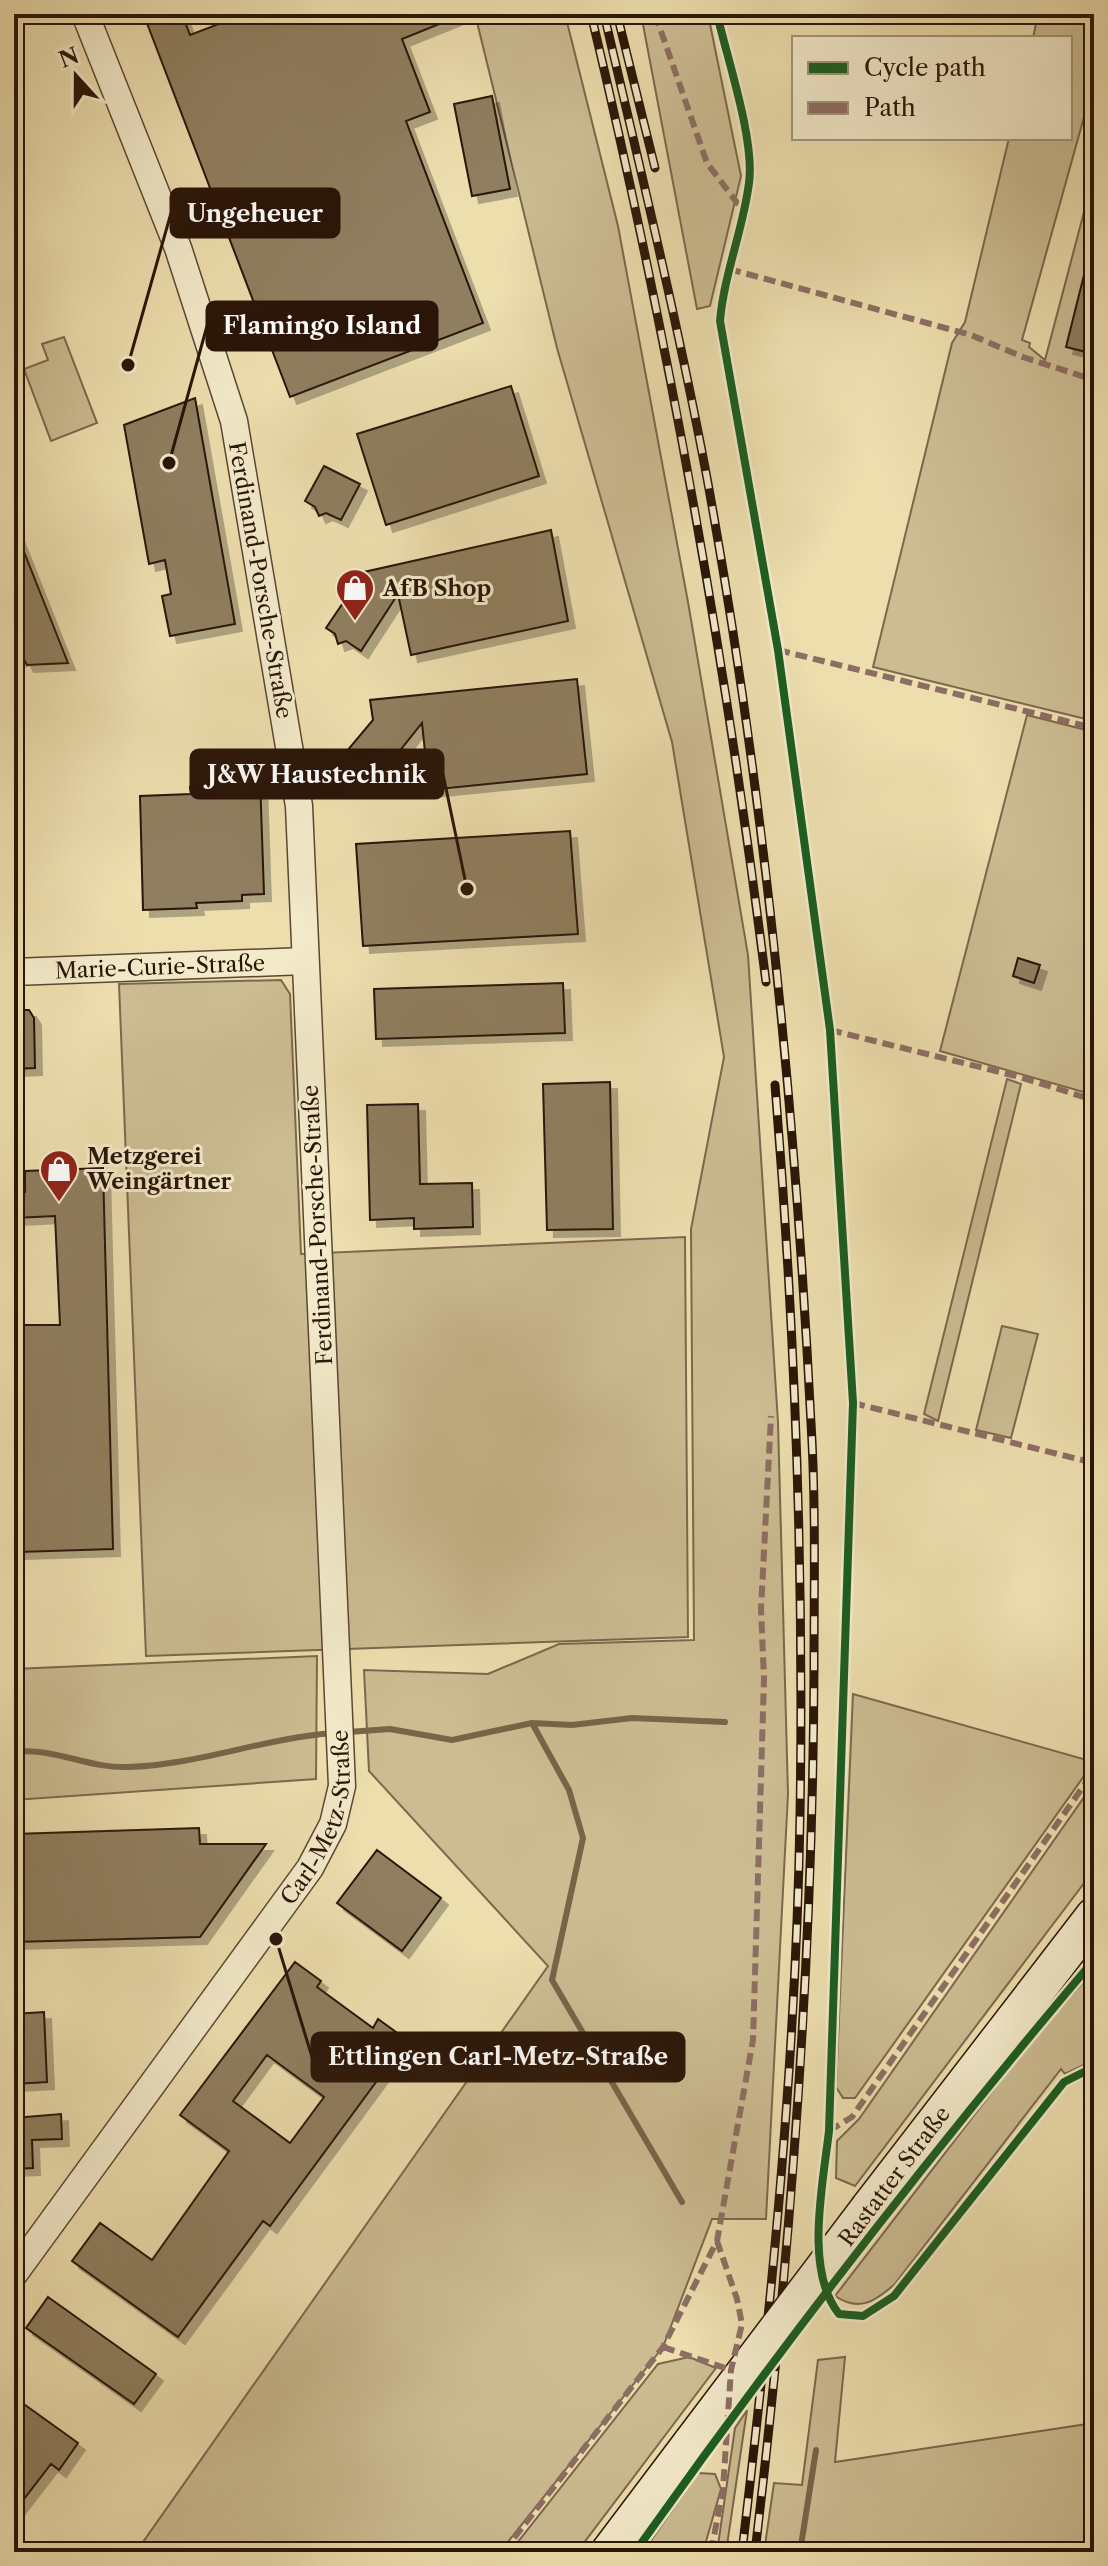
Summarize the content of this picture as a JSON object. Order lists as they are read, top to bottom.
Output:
{
  "streets": {
    "main road": ["Rastatter Straße"],
    "street": ["Ferdinand-Porsche-Straße", "Marie-Curie-Straße", "Carl-Metz-Straße"]
  },
  "crossings": [
    ["Ferdinand-Porsche-Straße", "Marie-Curie-Straße"],
    ["Ferdinand-Porsche-Straße", "Carl-Metz-Straße"]
  ],
  "places": {
    "other": [
      "Ungeheuer",
      "Flamingo Island",
      "J&W Haustechnik",
      "Ettlingen Carl-Metz-Straße"
    ],
    "shop": ["AfB Shop", "Metzgerei Weingärtner"]
  },
  "legend": ["Cycle path", "Path"],
  "north": "top"
}
